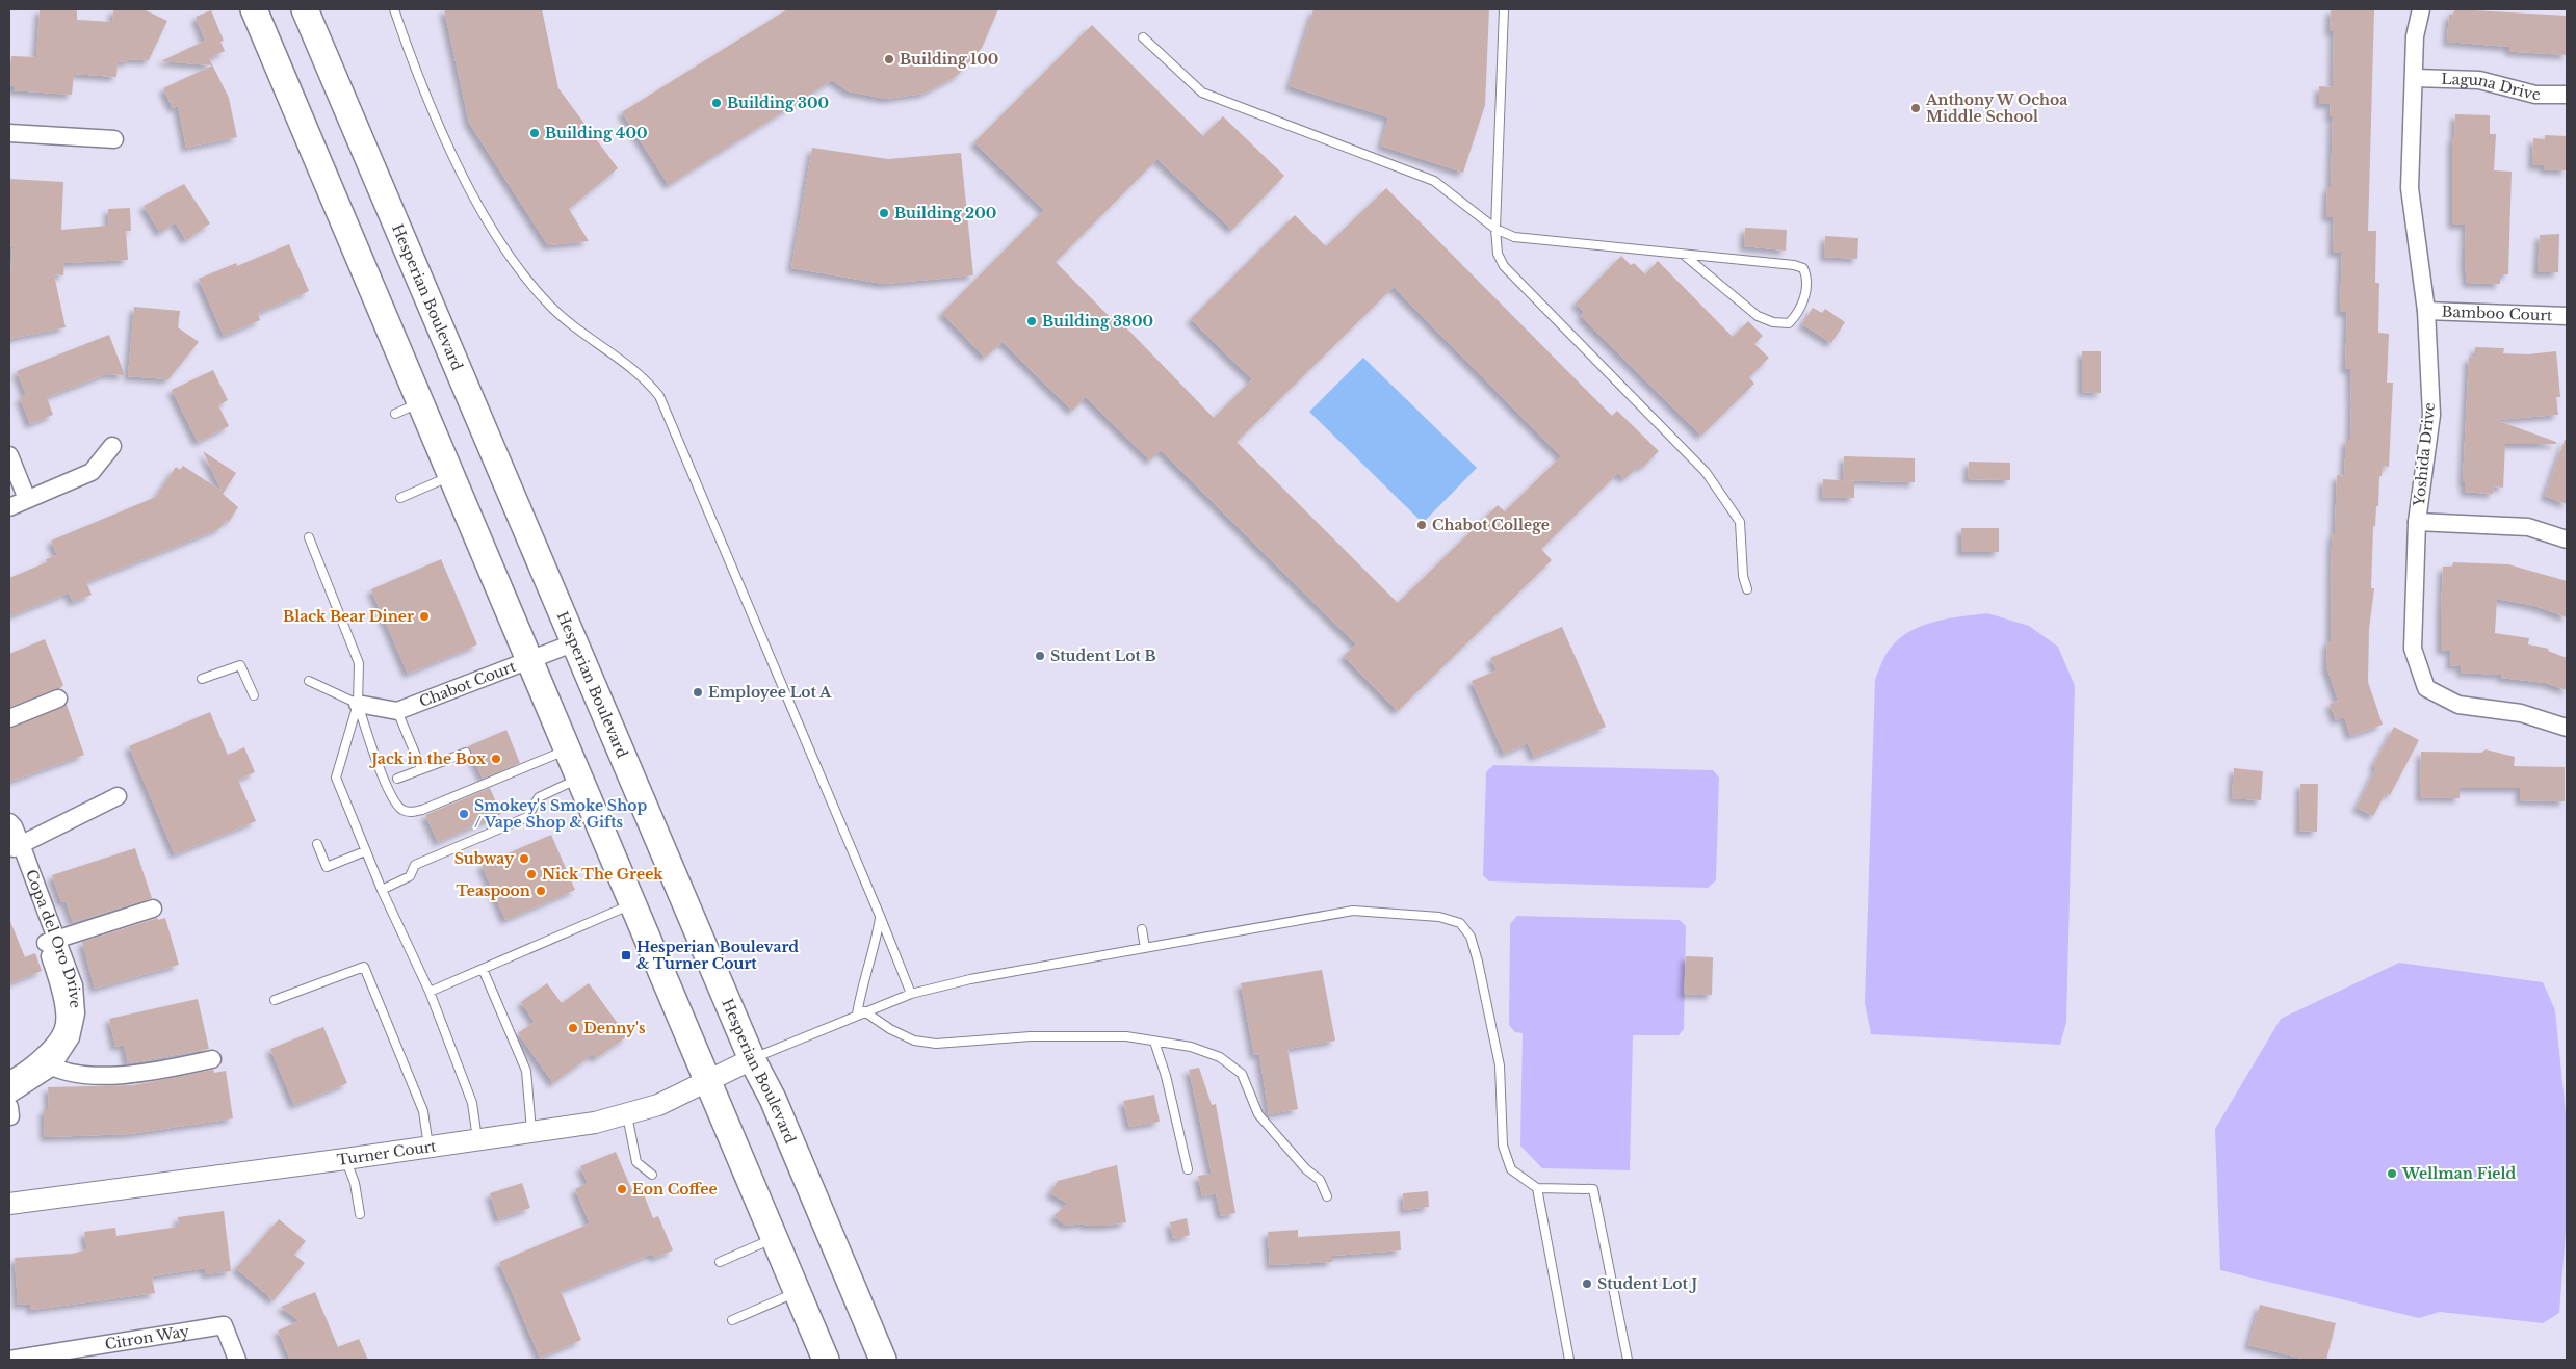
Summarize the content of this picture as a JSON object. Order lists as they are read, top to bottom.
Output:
{
  "streets": {
    "main road": ["Hesperian Boulevard"],
    "street": [
      "Laguna Drive",
      "Bamboo Court",
      "Yoshida Drive",
      "Chabot Court",
      "Copa del Oro Drive",
      "Turner Court",
      "Citron Way"
    ]
  },
  "crossings": [
    ["Laguna Drive", "Yoshida Drive"],
    ["Hesperian Boulevard", "Chabot Court"],
    ["Hesperian Boulevard", "Turner Court"],
    ["Bamboo Court", "Yoshida Drive"]
  ],
  "places": {
    "other": [
      "Building 100",
      "Building 300",
      "Anthony W Ochoa Middle School",
      "Building 400",
      "Building 200",
      "Building 3800",
      "Chabot College",
      "Black Bear Diner",
      "Student Lot B",
      "Employee Lot A",
      "Jack in the Box",
      "Smokey's Smoke Shop / Vape Shop & Gifts",
      "Subway",
      "Nick The Greek",
      "Teaspoon",
      "Denny's",
      "Wellman Field",
      "Eon Coffee",
      "Student Lot J"
    ],
    "transit": ["Hesperian Boulevard & Turner Court"]
  }
}
